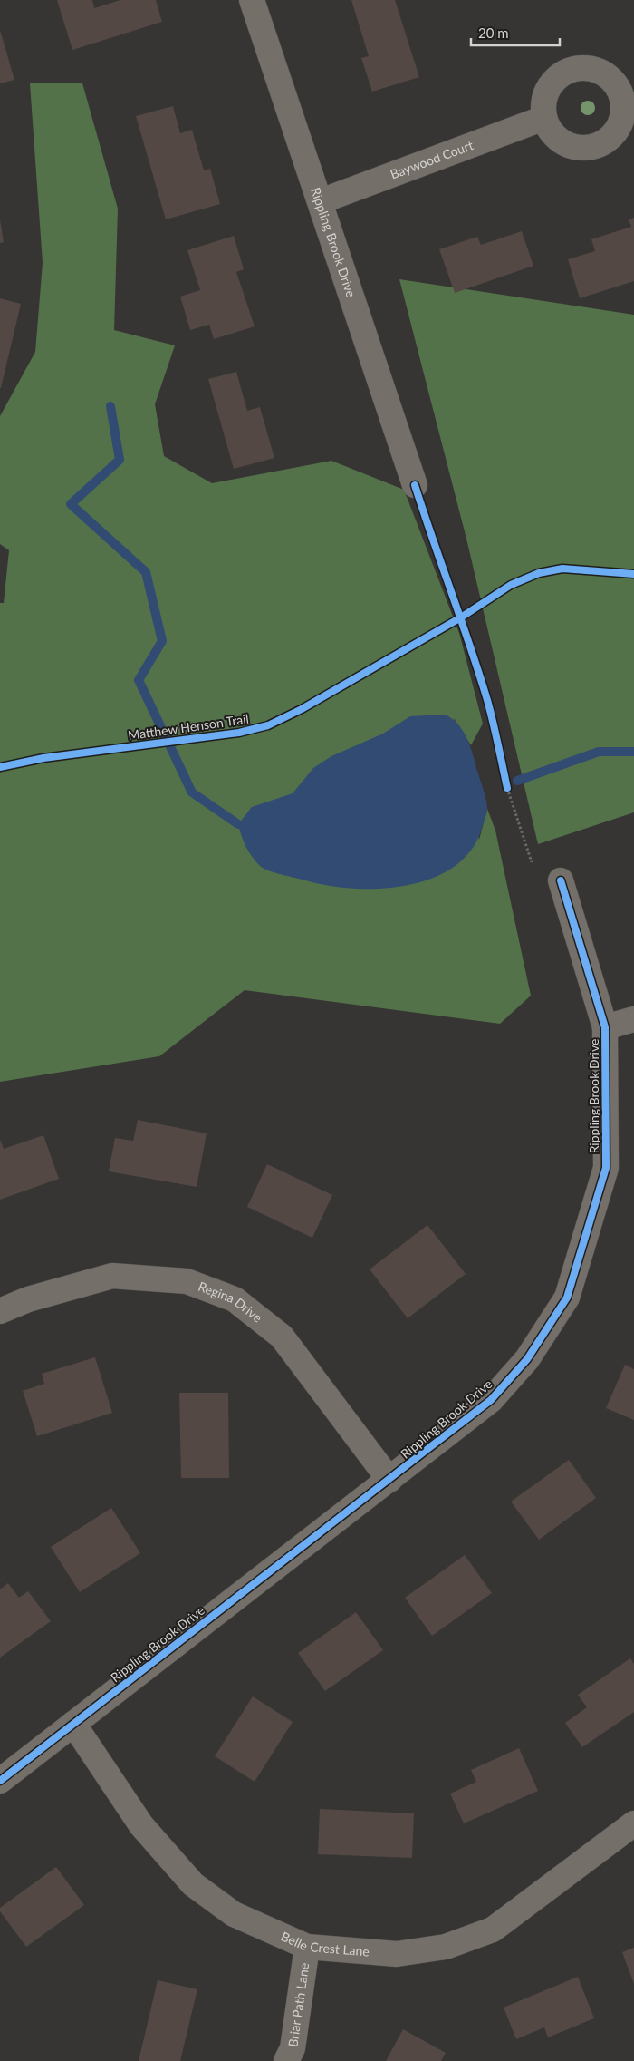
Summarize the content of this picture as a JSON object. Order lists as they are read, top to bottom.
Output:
{
  "streets": {
    "street": [
      "Baywood Court",
      "Rippling Brook Drive",
      "Regina Drive",
      "Belle Crest Lane",
      "Briar Path Lane"
    ],
    "cycle path": ["Matthew Henson Trail"]
  },
  "crossings": [
    ["Baywood Court", "Rippling Brook Drive"],
    ["Rippling Brook Drive", "Regina Drive"],
    ["Rippling Brook Drive", "Belle Crest Lane"],
    ["Belle Crest Lane", "Briar Path Lane"]
  ],
  "scale_bar": "20 m"
}
